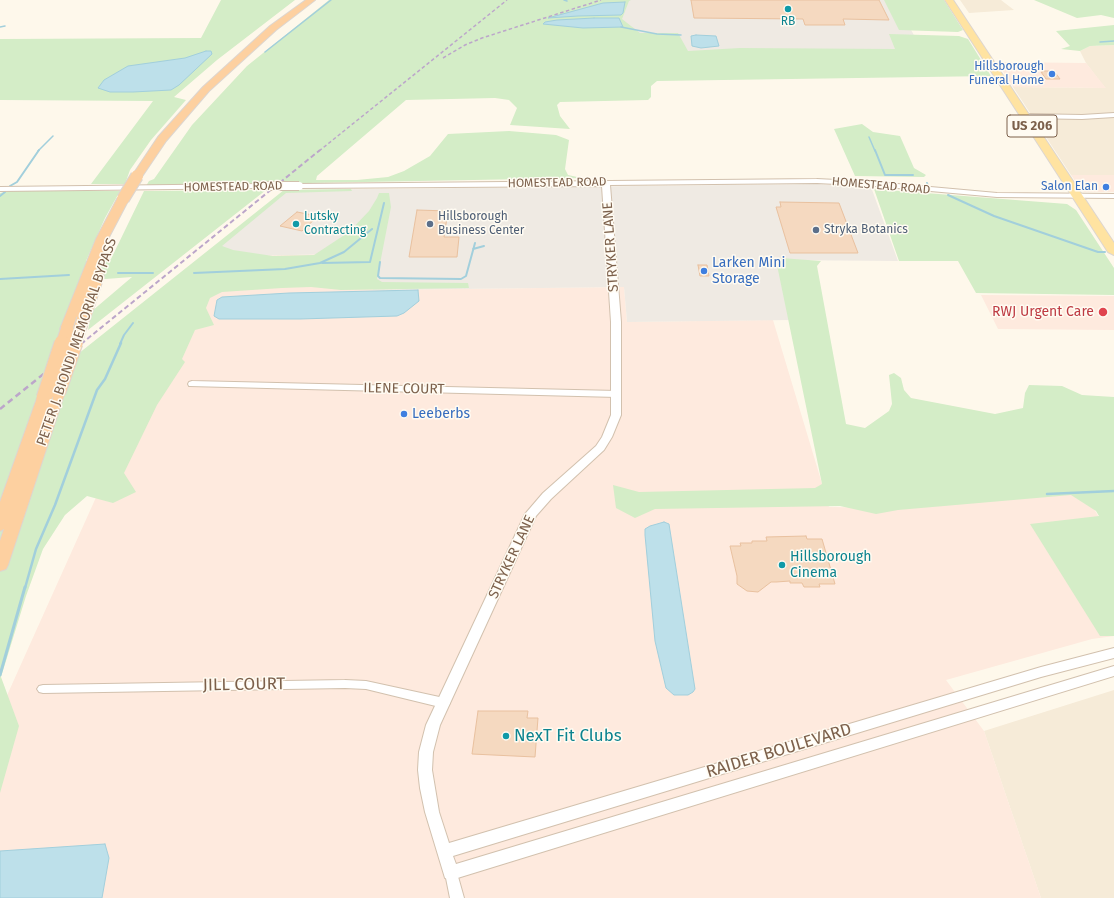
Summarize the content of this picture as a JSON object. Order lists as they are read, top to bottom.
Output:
{
  "streets": {
    "highway": ["PETER J. BIONDI MEMORIAL BYPASS"],
    "main road": ["US 206"],
    "street": [
      "HOMESTEAD ROAD",
      "STRYKER LANE",
      "ILENE COURT",
      "JILL COURT",
      "RAIDER BOULEVARD"
    ]
  },
  "crossings": [
    ["US 206", "HOMESTEAD ROAD"],
    ["HOMESTEAD ROAD", "STRYKER LANE"],
    ["STRYKER LANE", "ILENE COURT"],
    ["STRYKER LANE", "JILL COURT"],
    ["STRYKER LANE", "RAIDER BOULEVARD"]
  ],
  "places": [
    "RB",
    "Hillsborough Funeral Home",
    "Salon Elan",
    "Lutsky Contracting",
    "Hillsborough Business Center",
    "Stryka Botanics",
    "Larken Mini Storage",
    "RWJ Urgent Care",
    "Leeberbs",
    "Hillsborough Cinema",
    "NexT Fit Clubs"
  ]
}
